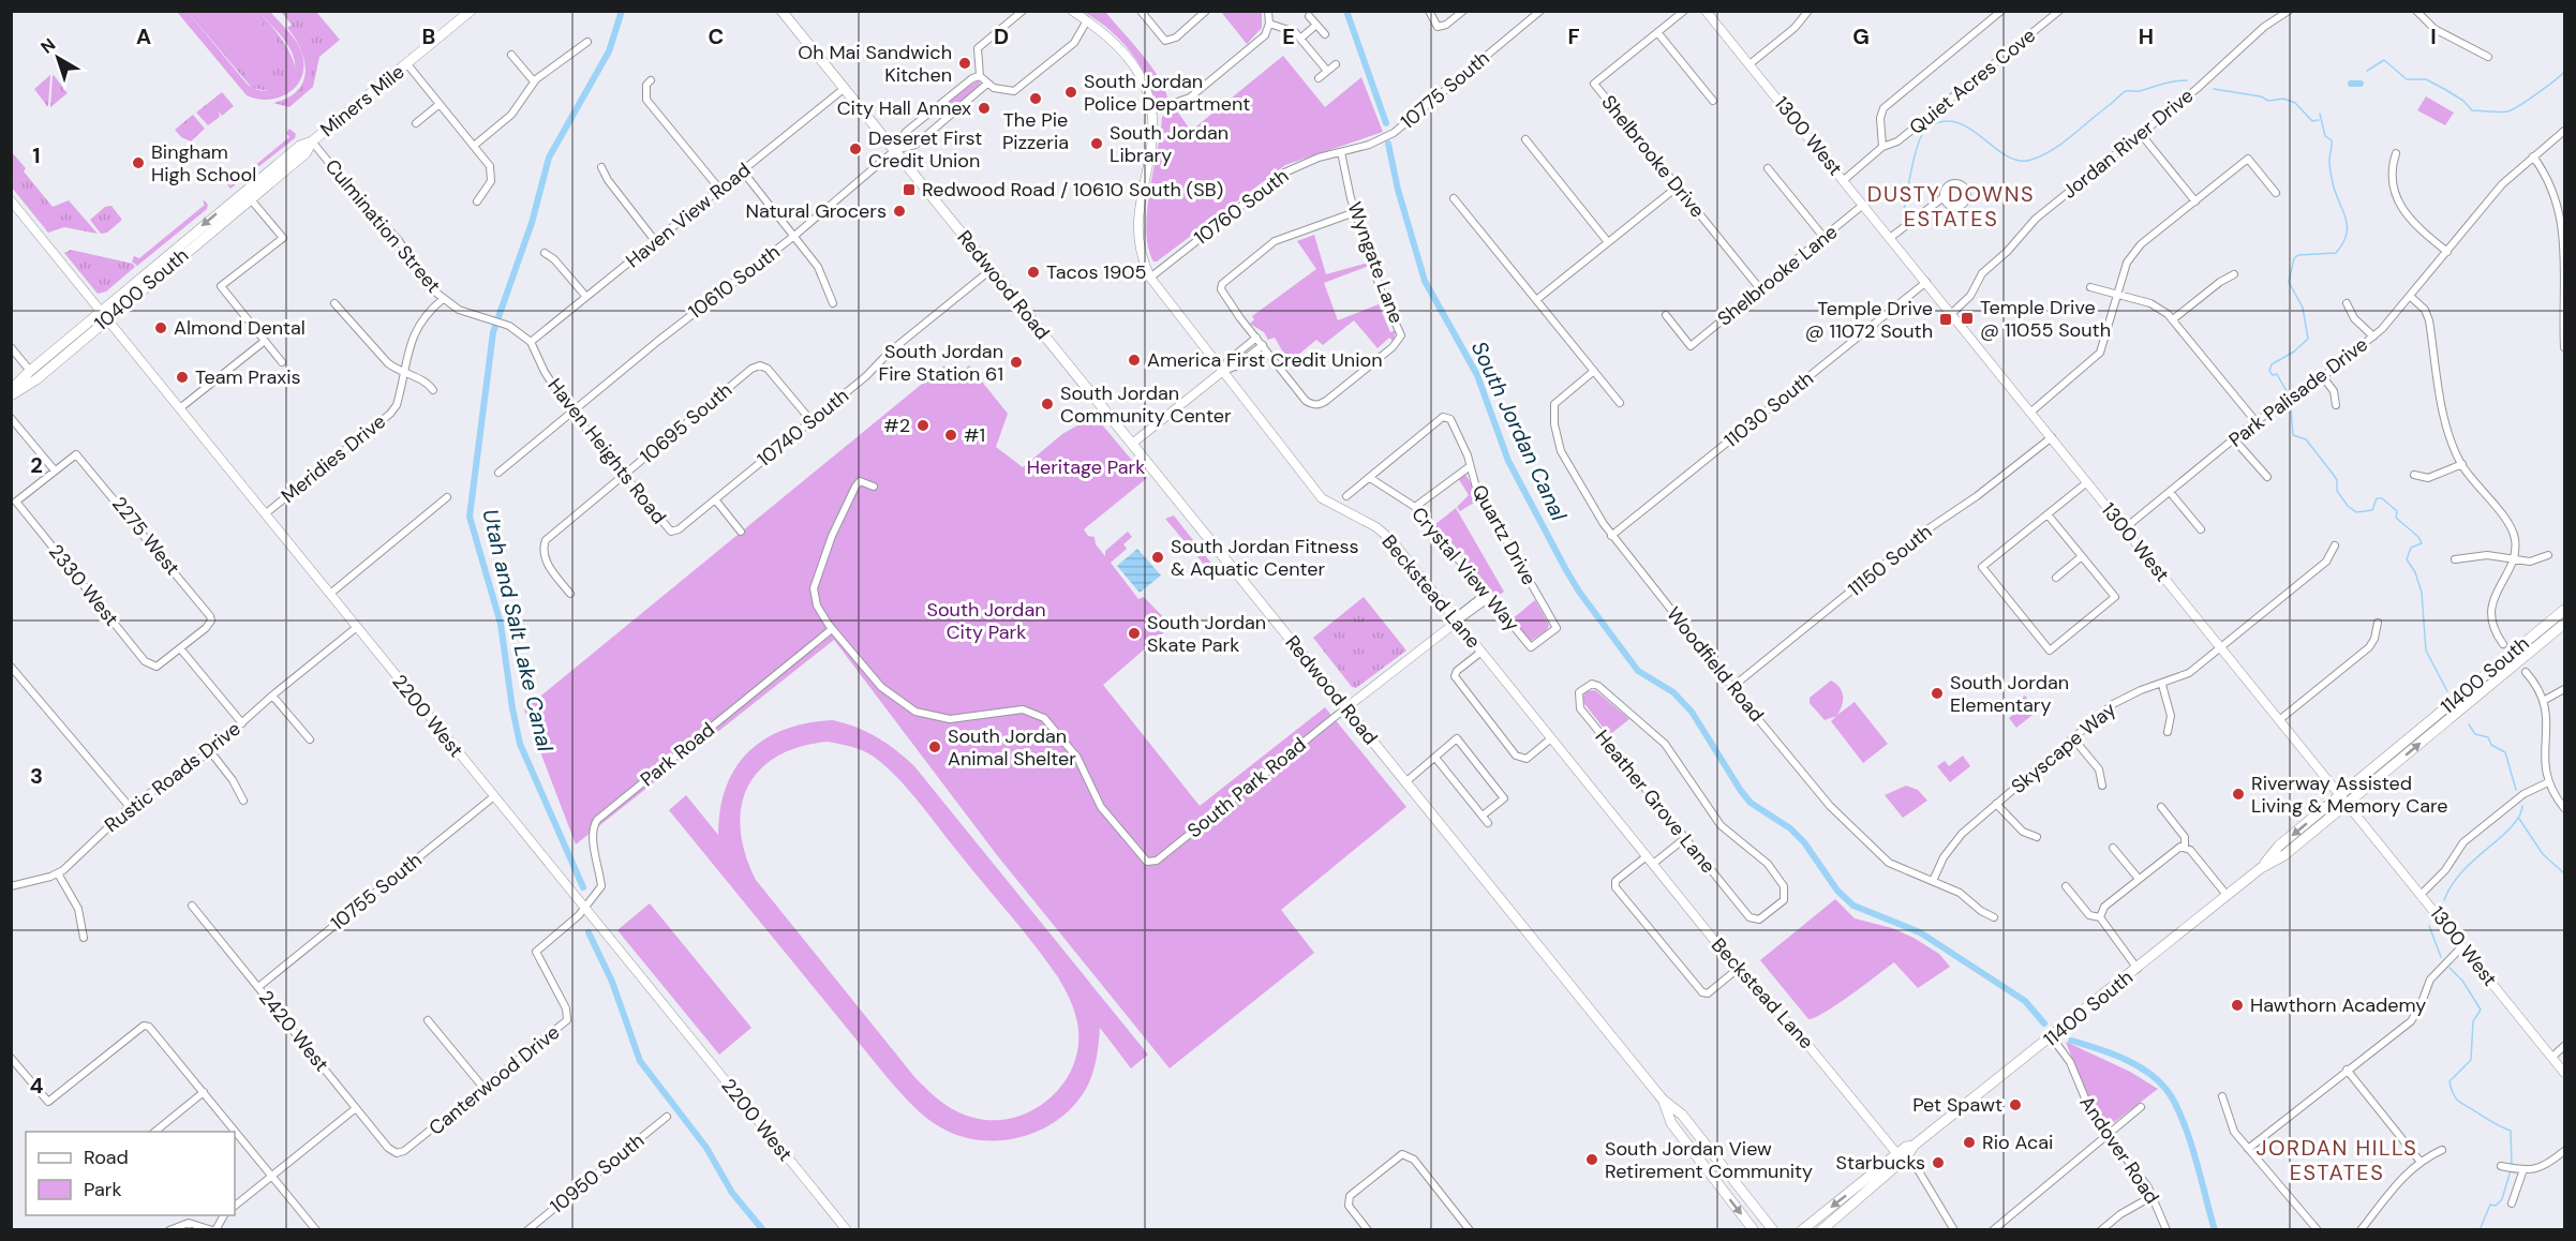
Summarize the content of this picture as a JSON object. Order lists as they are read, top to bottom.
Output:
{
  "streets": {
    "main road": [
      "Miners Mile",
      "Redwood Road",
      "10400 South",
      "11400 South"
    ],
    "street": [
      "Quiet Acres Cove",
      "10775 South",
      "1300 West",
      "Jordan River Drive",
      "Shelbrooke Drive",
      "10760 South",
      "Haven View Road",
      "Culmination Street",
      "Wyngate Lane",
      "Shelbrooke Lane",
      "10610 South",
      "Park Palisade Drive",
      "11030 South",
      "10695 South",
      "10740 South",
      "Haven Heights Road",
      "Meridies Drive",
      "Quartz Drive",
      "2275 West",
      "11150 South",
      "Crystal View Way",
      "2330 West",
      "Beckstead Lane",
      "Woodfield Road",
      "2200 West",
      "Skyscape Way",
      "Park Road",
      "Rustic Roads Drive",
      "South Park Road",
      "Heather Grove Lane",
      "10755 South",
      "2420 West",
      "Canterwood Drive",
      "Andover Road",
      "10950 South"
    ]
  },
  "crossings": [
    ["Quiet Acres Cove", "1300 West"],
    ["10775 South", "10760 South"],
    ["10775 South", "Wyngate Lane"],
    ["Miners Mile", "Culmination Street"],
    ["Miners Mile", "10400 South"],
    ["1300 West", "Jordan River Drive"],
    ["1300 West", "Shelbrooke Lane"],
    ["1300 West", "Park Palisade Drive"],
    ["1300 West", "11030 South"],
    ["1300 West", "11150 South"],
    ["1300 West", "11400 South"],
    ["1300 West", "Skyscape Way"],
    ["Shelbrooke Drive", "Shelbrooke Lane"],
    ["10760 South", "Wyngate Lane"],
    ["10760 South", "Beckstead Lane"],
    ["Haven View Road", "Culmination Street"],
    ["Haven View Road", "Redwood Road"],
    ["Haven View Road", "Haven Heights Road"],
    ["Culmination Street", "Haven Heights Road"],
    ["Culmination Street", "Meridies Drive"],
    ["10610 South", "Redwood Road"],
    ["10610 South", "Haven Heights Road"],
    ["Redwood Road", "10740 South"],
    ["Redwood Road", "South Park Road"],
    ["10400 South", "2200 West"],
    ["11030 South", "Woodfield Road"],
    ["10695 South", "10740 South"],
    ["10695 South", "Haven Heights Road"],
    ["10740 South", "Haven Heights Road"],
    ["Meridies Drive", "2200 West"],
    ["Quartz Drive", "Crystal View Way"],
    ["2275 West", "2330 West"],
    ["11150 South", "Woodfield Road"],
    ["Beckstead Lane", "11400 South"],
    ["Woodfield Road", "Skyscape Way"],
    ["11400 South", "Andover Road"],
    ["2200 West", "Park Road"],
    ["2200 West", "Rustic Roads Drive"],
    ["2200 West", "10755 South"],
    ["2200 West", "Canterwood Drive"],
    ["Park Road", "South Park Road"],
    ["Park Road", "Canterwood Drive"],
    ["10755 South", "2420 West"],
    ["2420 West", "Canterwood Drive"]
  ],
  "districts": ["DUSTY DOWNS ESTATES", "JORDAN HILLS ESTATES"],
  "water": ["South Jordan Canal", "Utah and Salt Lake Canal"],
  "parks": ["Heritage Park", "South Jordan City Park"],
  "places": {
    "other": [
      "Oh Mai Sandwich Kitchen",
      "South Jordan Police Department",
      "The Pie Pizzeria",
      "City Hall Annex",
      "South Jordan Library",
      "Deseret First Credit Union",
      "Bingham High School",
      "Natural Grocers",
      "Tacos 1905",
      "Almond Dental",
      "America First Credit Union",
      "South Jordan Fire Station 61",
      "Team Praxis",
      "South Jordan Community Center",
      "#2",
      "#1",
      "South Jordan Fitness & Aquatic Center",
      "South Jordan Skate Park",
      "South Jordan Elementary",
      "South Jordan Animal Shelter",
      "Riverway Assisted Living & Memory Care",
      "Hawthorn Academy",
      "Pet Spawt",
      "Rio Acai",
      "South Jordan View Retirement Community",
      "Starbucks"
    ],
    "transit": ["Redwood Road / 10610 South (SB)", "Temple Drive @ 11055 South", "Temple Drive @ 11072 South"]
  },
  "legend": ["Road", "Park"],
  "north": "top left",
  "grid": {
    "columns": [
      "A",
      "B",
      "C",
      "D",
      "E",
      "F",
      "G",
      "H",
      "I"
    ],
    "rows": [
      "1",
      "2",
      "3",
      "4"
    ]
  }
}
